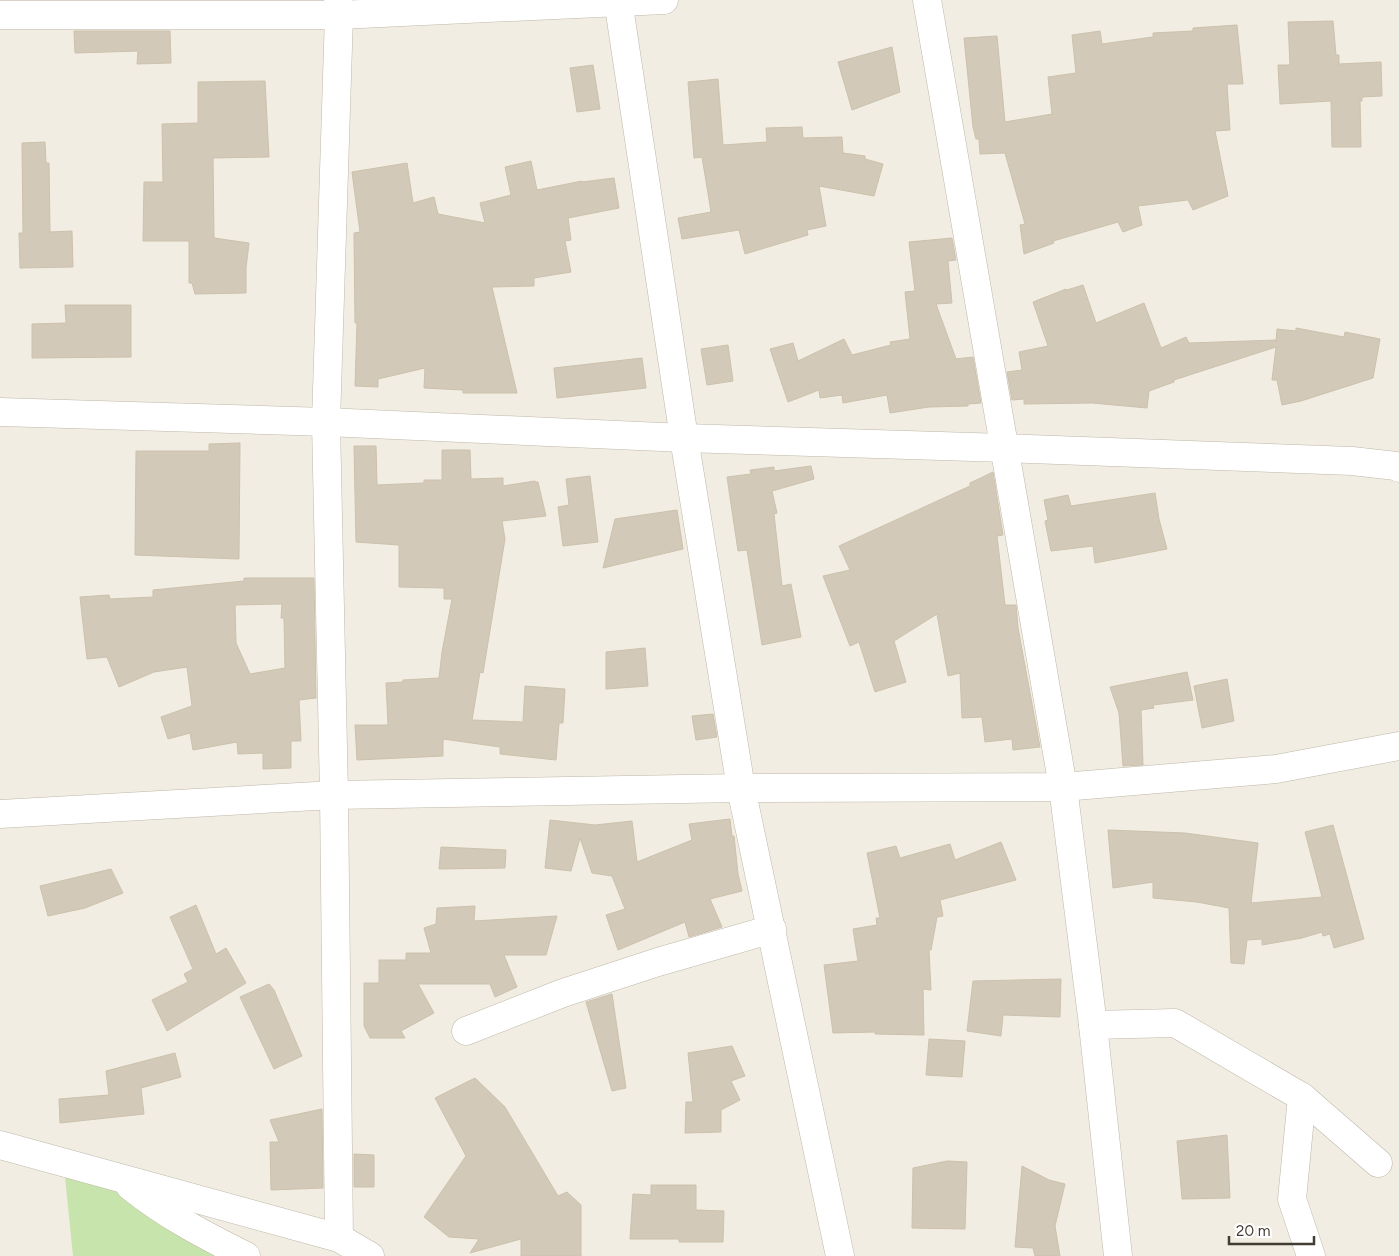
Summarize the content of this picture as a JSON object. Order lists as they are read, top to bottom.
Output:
{
  "scale_bar": "20 m"
}
